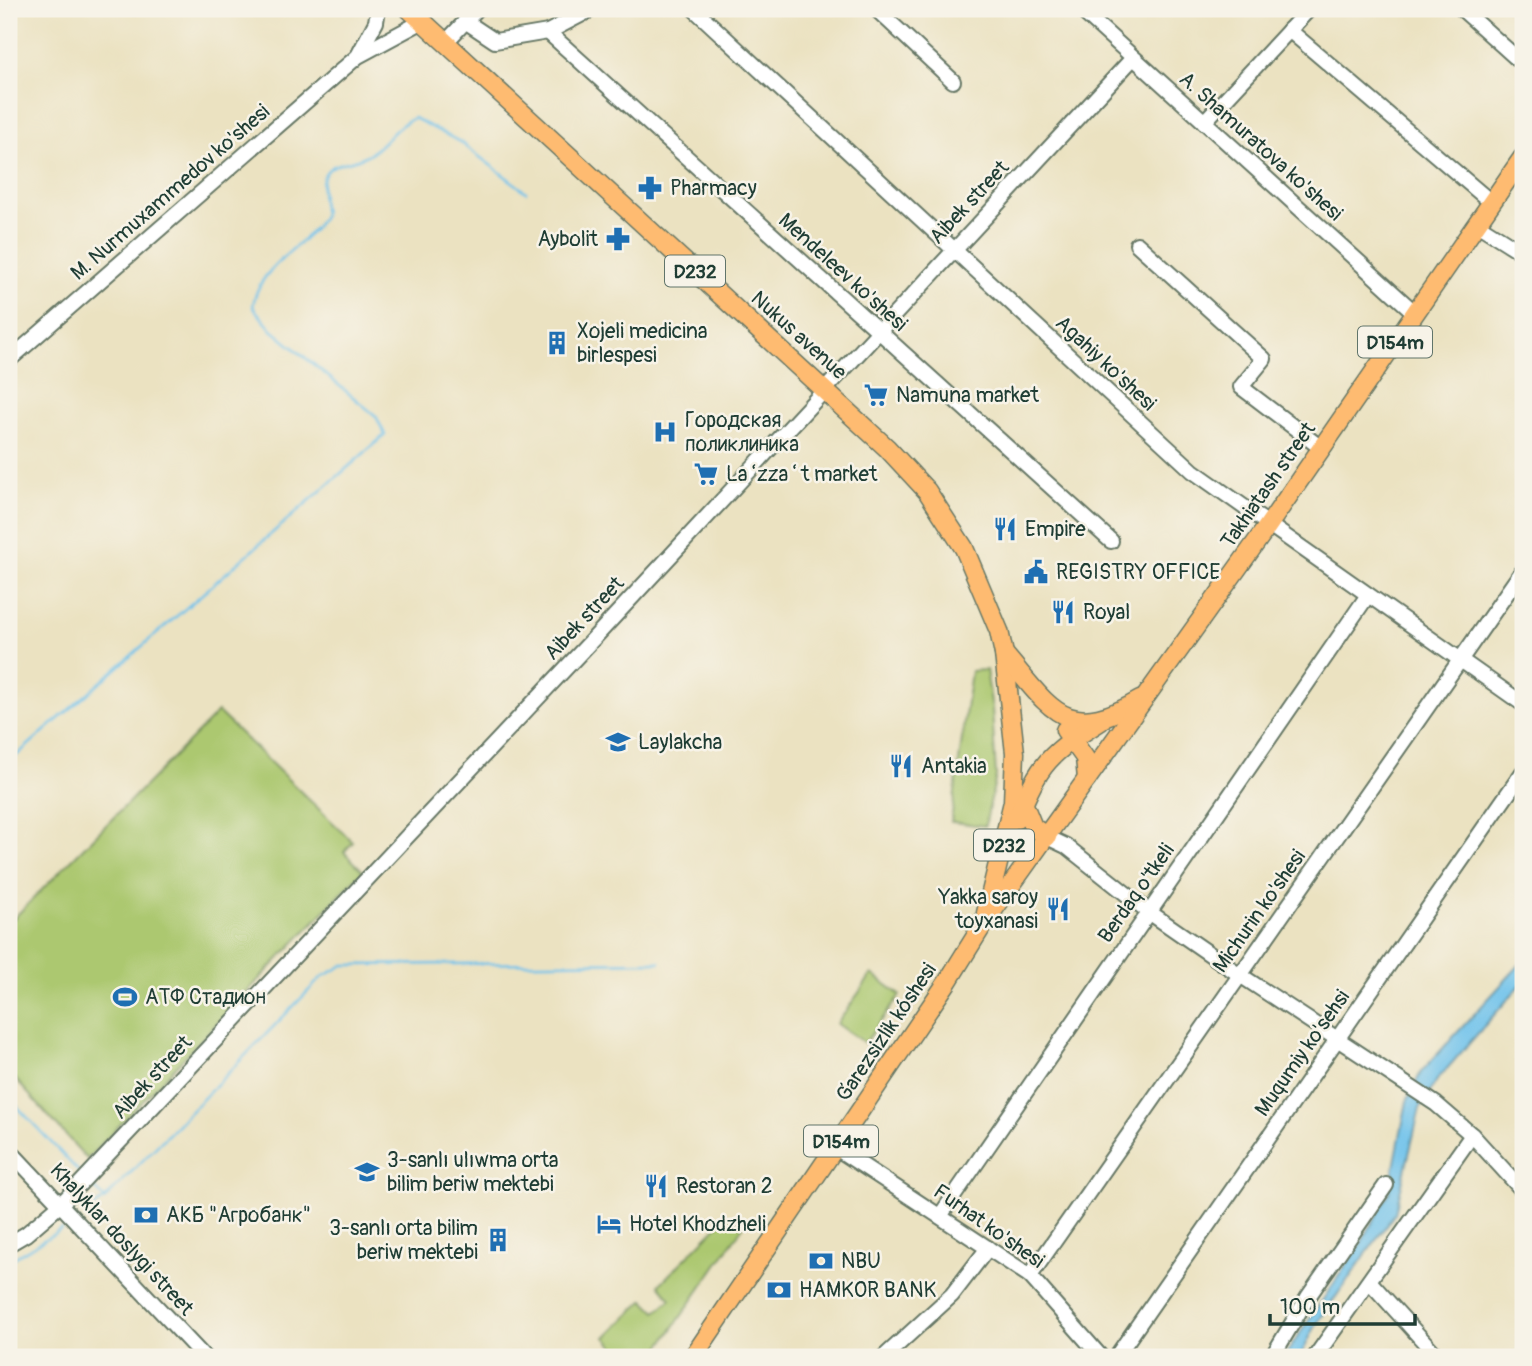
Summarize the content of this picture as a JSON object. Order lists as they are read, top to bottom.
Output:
{
  "streets": {
    "main road": [
      "D232",
      "Nukus avenue",
      "D154m",
      "Takhiatash street",
      "Ǵarezsizlik kóshesi"
    ],
    "street": [
      "A. Shamuratova ko'shesi",
      "M. Nurmuxammedov ko'shesi",
      "Aibek street",
      "Mendeleev ko'shesi",
      "Agahiy ko'shesi",
      "Berdaq o'tkeli",
      "Michurin ko'shesi",
      "Muqumiy ko'sehsi",
      "Furhat ko'shesi",
      "Khalyklar doslygi street"
    ]
  },
  "crossings": [
    ["A. Shamuratova ko'shesi", "Aibek street"],
    ["A. Shamuratova ko'shesi", "Takhiatash street"],
    ["Aibek street", "Mendeleev ko'shesi"],
    ["Aibek street", "Nukus avenue"],
    ["Aibek street", "Agahiy ko'shesi"],
    ["Aibek street", "Khalyklar doslygi street"],
    ["D232", "Nukus avenue"],
    ["D232", "Takhiatash street"],
    ["D232", "Ǵarezsizlik kóshesi"],
    ["Agahiy ko'shesi", "Takhiatash street"],
    ["Agahiy ko'shesi", "Berdaq o'tkeli"],
    ["Agahiy ko'shesi", "Michurin ko'shesi"],
    ["Takhiatash street", "Ǵarezsizlik kóshesi"],
    ["Berdaq o'tkeli", "Furhat ko'shesi"],
    ["Michurin ko'shesi", "Furhat ko'shesi"],
    ["Ǵarezsizlik kóshesi", "Furhat ko'shesi"]
  ],
  "places": {
    "pharmacy": ["Pharmacy", "Aybolit"],
    "building": ["Xojeli medicina birlespesi", "3-sanlı orta bilim beriw mektebi"],
    "supermarket": ["Namuna market", "Laʻzzaʻt market"],
    "hospital": ["Городская поликлиника"],
    "restaurant": [
      "Empire",
      "Royal",
      "Antakia",
      "Yakka saroy toyxanasi",
      "Restoran 2"
    ],
    "public building": ["REGISTRY OFFICE"],
    "school or university": ["Laylakcha", "3-sanlı ulıwma orta bilim beriw mektebi"],
    "sports": ["АТФ Стадион"],
    "bank": ["АКБ \"Агробанк\"", "NBU", "HAMKOR BANK"],
    "hotel": ["Hotel Khodzheli"]
  },
  "scale_bar": "100 m"
}
